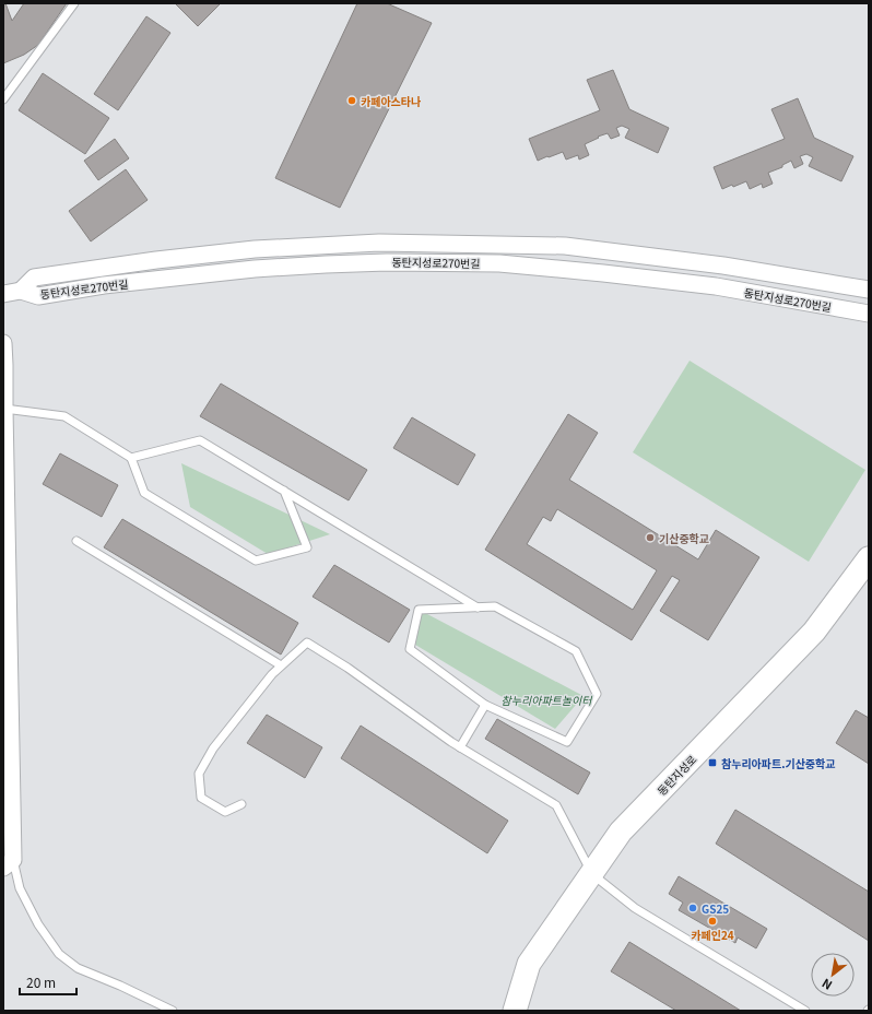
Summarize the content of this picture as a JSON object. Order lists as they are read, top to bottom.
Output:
{
  "streets": {
    "main road": ["동탄지성로"],
    "street": ["동탄지성로270번길"]
  },
  "parks": ["참누리아파트놀이터"],
  "places": {
    "other": [
      "카페아스타나",
      "기산중학교",
      "GS25",
      "카페인24"
    ],
    "transit": ["참누리아파트.기산중학교"]
  },
  "scale_bar": "20 m",
  "north": "bottom left"
}
